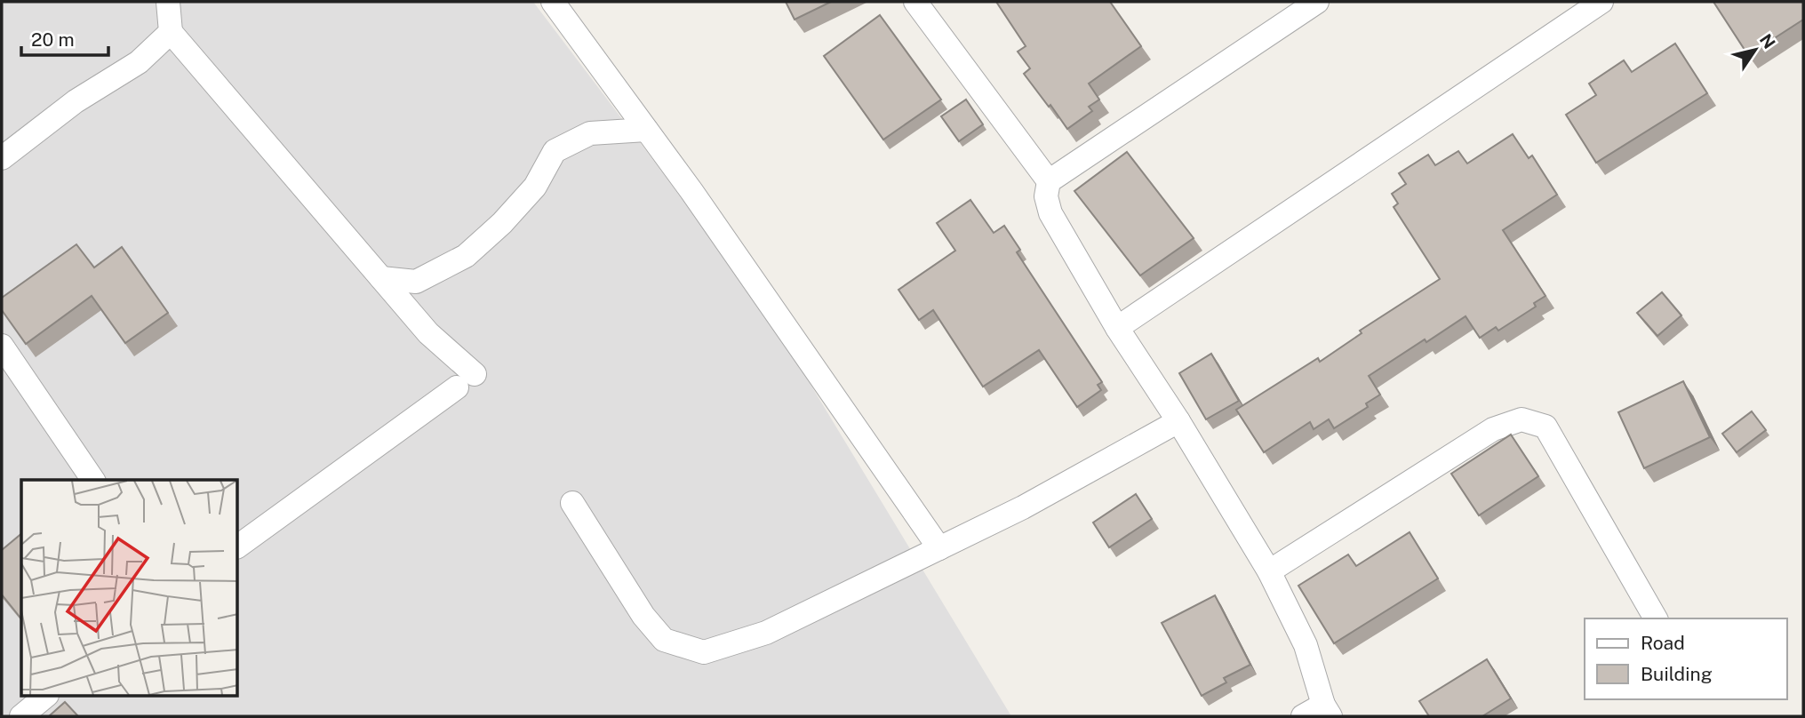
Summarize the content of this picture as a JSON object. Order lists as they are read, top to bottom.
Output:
{
  "legend": ["Road", "Building"],
  "scale_bar": "20 m",
  "north": "top right"
}
